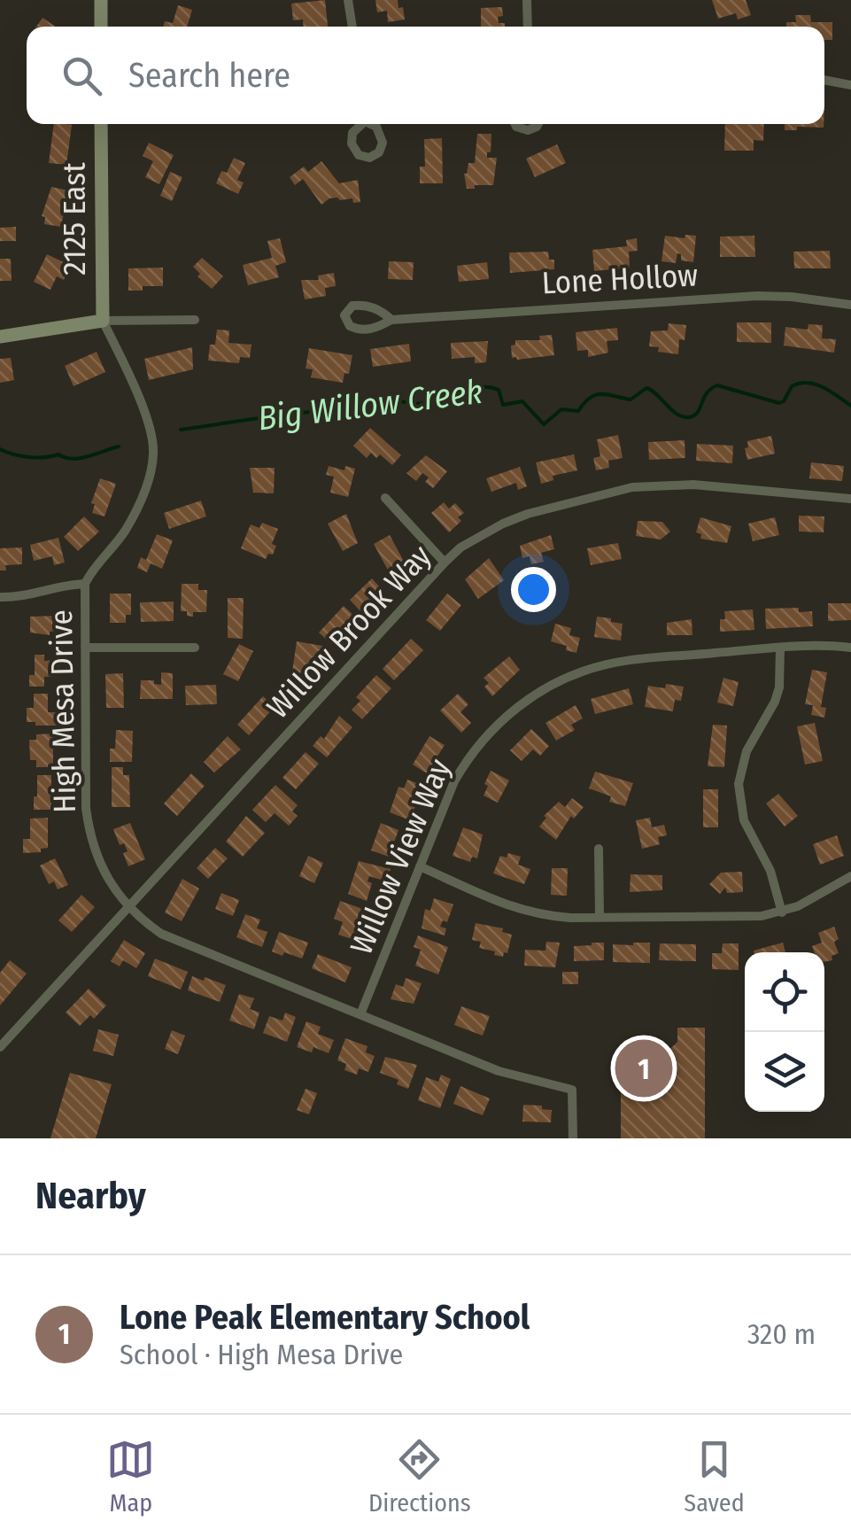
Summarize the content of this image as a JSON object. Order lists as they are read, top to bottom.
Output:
{
  "streets": {
    "street": [
      "2125 East",
      "Lone Hollow",
      "Willow Brook Way",
      "High Mesa Drive",
      "Willow View Way"
    ]
  },
  "crossings": [
    ["2125 East", "High Mesa Drive"],
    ["Willow Brook Way", "High Mesa Drive"],
    ["High Mesa Drive", "Willow View Way"]
  ],
  "water": ["Big Willow Creek"],
  "page": {
    "search": "Search here",
    "pins": "1",
    "heading": "Nearby",
    "list": [
      {
        "mark": "1",
        "name": "Lone Peak Elementary School",
        "note": "School · High Mesa Drive",
        "value": "320 m"
      }
    ],
    "nav": ["Map", "Directions", "Saved"]
  }
}
